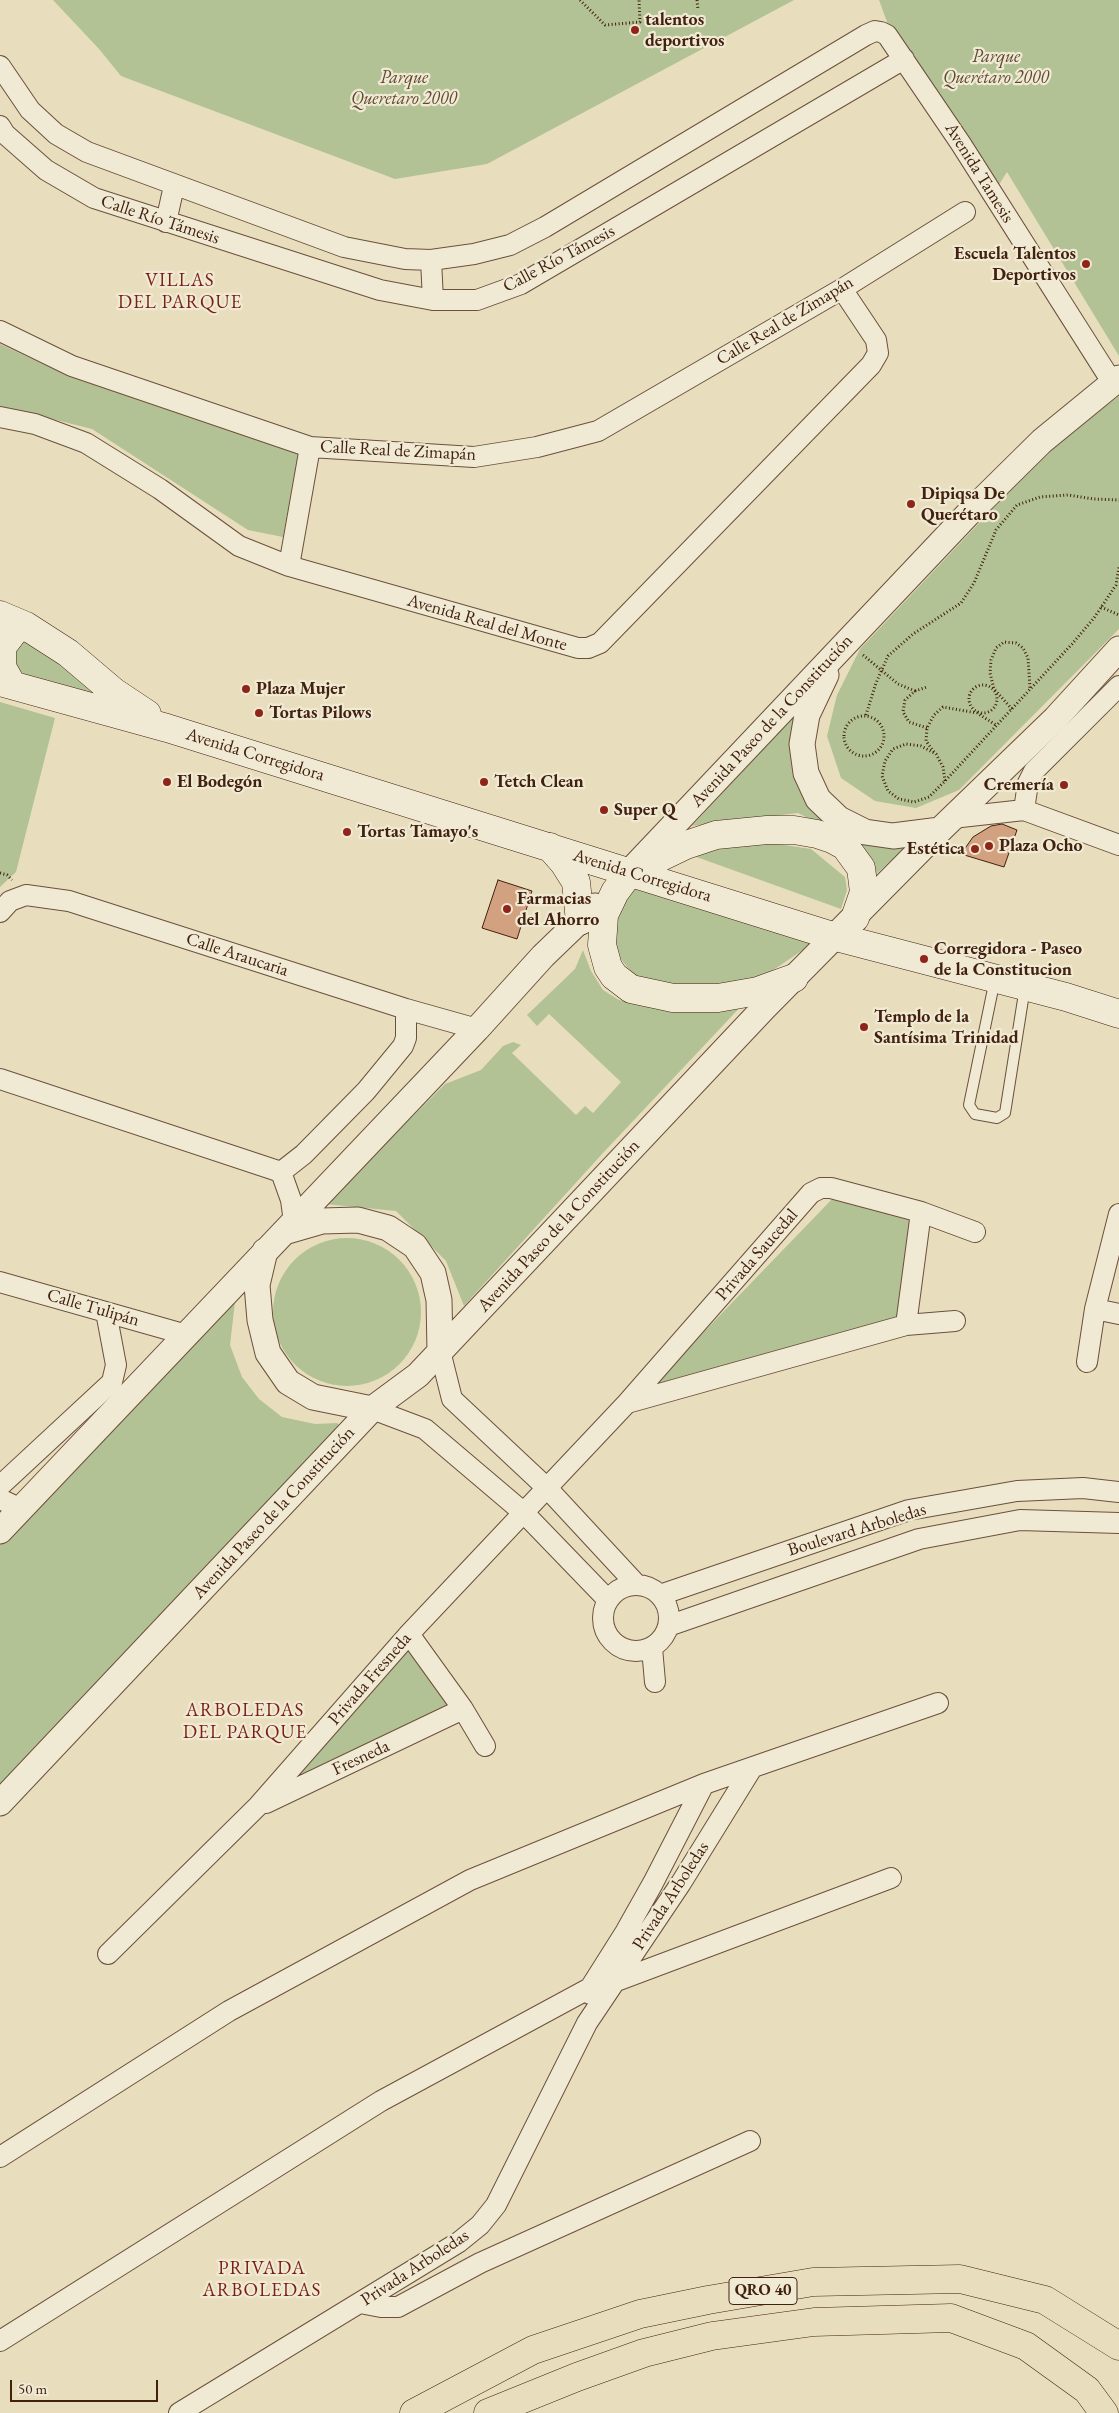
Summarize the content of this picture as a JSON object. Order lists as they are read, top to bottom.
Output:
{
  "streets": {
    "highway": ["QRO 40"],
    "main road": ["Avenida Corregidora"],
    "street": [
      "Avenida Tamesis",
      "Calle Río Támesis",
      "Calle Real de Zimapán",
      "Avenida Real del Monte",
      "Avenida Paseo de la Constitución",
      "Calle Araucaria",
      "Privada Saucedal",
      "Calle Tulipán",
      "Boulevard Arboledas",
      "Privada Fresneda",
      "Fresneda",
      "Privada Arboledas"
    ]
  },
  "crossings": [
    ["Avenida Tamesis", "Calle Río Támesis"],
    ["Avenida Tamesis", "Avenida Paseo de la Constitución"],
    ["Calle Real de Zimapán", "Avenida Real del Monte"],
    ["Avenida Paseo de la Constitución", "Avenida Corregidora"],
    ["Avenida Paseo de la Constitución", "Calle Araucaria"],
    ["Avenida Paseo de la Constitución", "Calle Tulipán"],
    ["Privada Saucedal", "Privada Fresneda"],
    ["Privada Fresneda", "Fresneda"]
  ],
  "districts": ["VILLAS DEL PARQUE", "ARBOLEDAS DEL PARQUE", "PRIVADA ARBOLEDAS"],
  "parks": ["Parque Querétaro 2000", "Parque Queretaro 2000"],
  "places": [
    "talentos deportivos",
    "Escuela Talentos Deportivos",
    "Dipiqsa De Querétaro",
    "Plaza Mujer",
    "Tortas Pilows",
    "El Bodegón",
    "Tetch Clean",
    "Cremería",
    "Super Q",
    "Tortas Tamayo's",
    "Plaza Ocho",
    "Estética",
    "Farmacias del Ahorro",
    "Corregidora - Paseo de la Constitucion",
    "Templo de la Santísima Trinidad"
  ],
  "scale_bar": "50 m"
}
